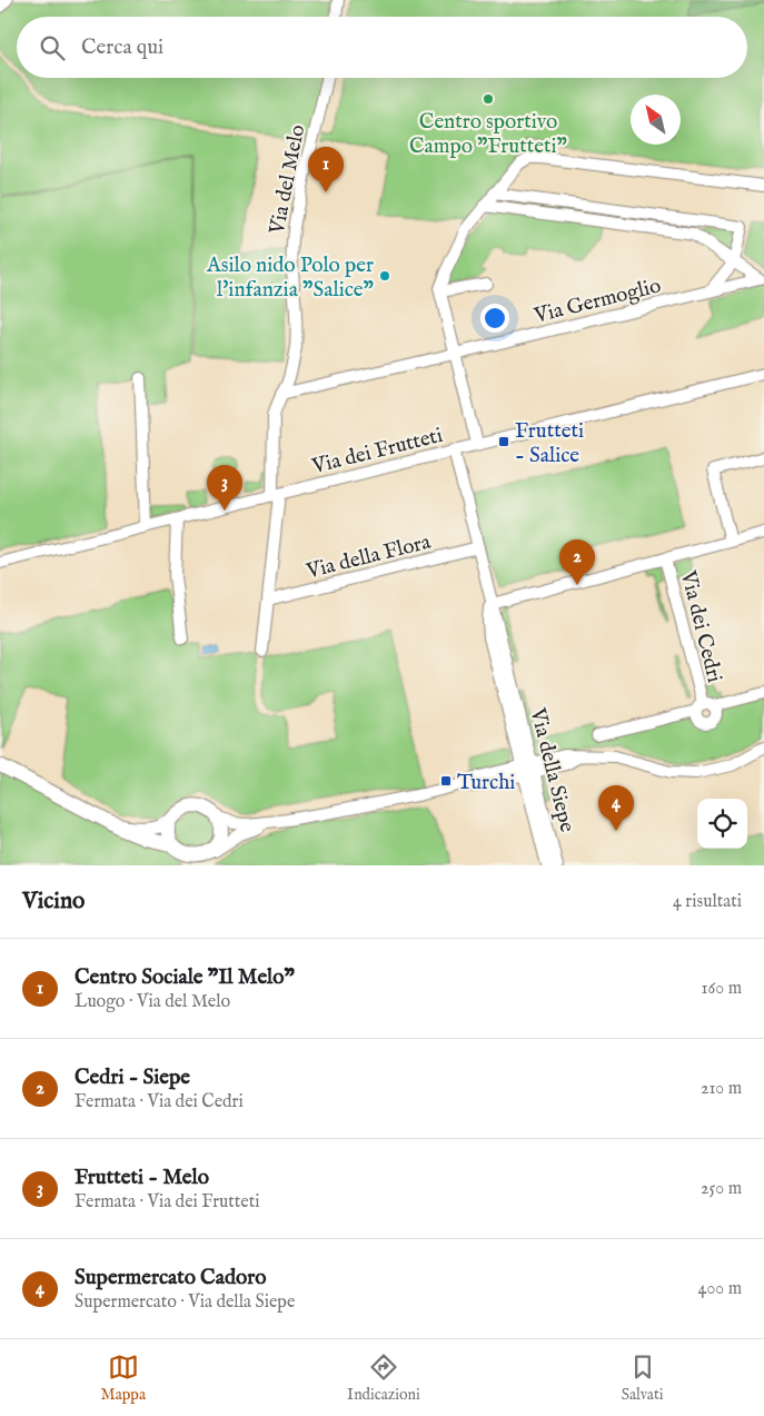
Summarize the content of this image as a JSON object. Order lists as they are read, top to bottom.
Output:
{
  "streets": {
    "street": [
      "Via del Melo",
      "Via Germoglio",
      "Via dei Frutteti",
      "Via della Flora",
      "Via dei Cedri",
      "Via della Siepe"
    ]
  },
  "crossings": [
    ["Via del Melo", "Via Germoglio"],
    ["Via del Melo", "Via dei Frutteti"],
    ["Via del Melo", "Via della Flora"],
    ["Via dei Frutteti", "Via della Siepe"],
    ["Via della Flora", "Via della Siepe"],
    ["Via dei Cedri", "Via della Siepe"]
  ],
  "places": {
    "other": ["Centro sportivo Campo \"Frutteti\"", "Asilo nido Polo per l'infanzia \"Salice\""],
    "transit": ["Frutteti - Salice", "Turchi"]
  },
  "north": "top left",
  "page": {
    "search": "Cerca qui",
    "pins": [
      "1",
      "3",
      "2",
      "4"
    ],
    "heading": ["Vicino", "4 risultati"],
    "list": [
      {
        "mark": "1",
        "name": "Centro Sociale \"Il Melo\"",
        "note": "Luogo · Via del Melo",
        "value": "160 m"
      },
      {
        "mark": "2",
        "name": "Cedri - Siepe",
        "note": "Fermata · Via dei Cedri",
        "value": "210 m"
      },
      {
        "mark": "3",
        "name": "Frutteti - Melo",
        "note": "Fermata · Via dei Frutteti",
        "value": "250 m"
      },
      {
        "mark": "4",
        "name": "Supermercato Cadoro",
        "note": "Supermercato · Via della Siepe",
        "value": "400 m"
      }
    ],
    "nav": ["Mappa", "Indicazioni", "Salvati"]
  }
}
